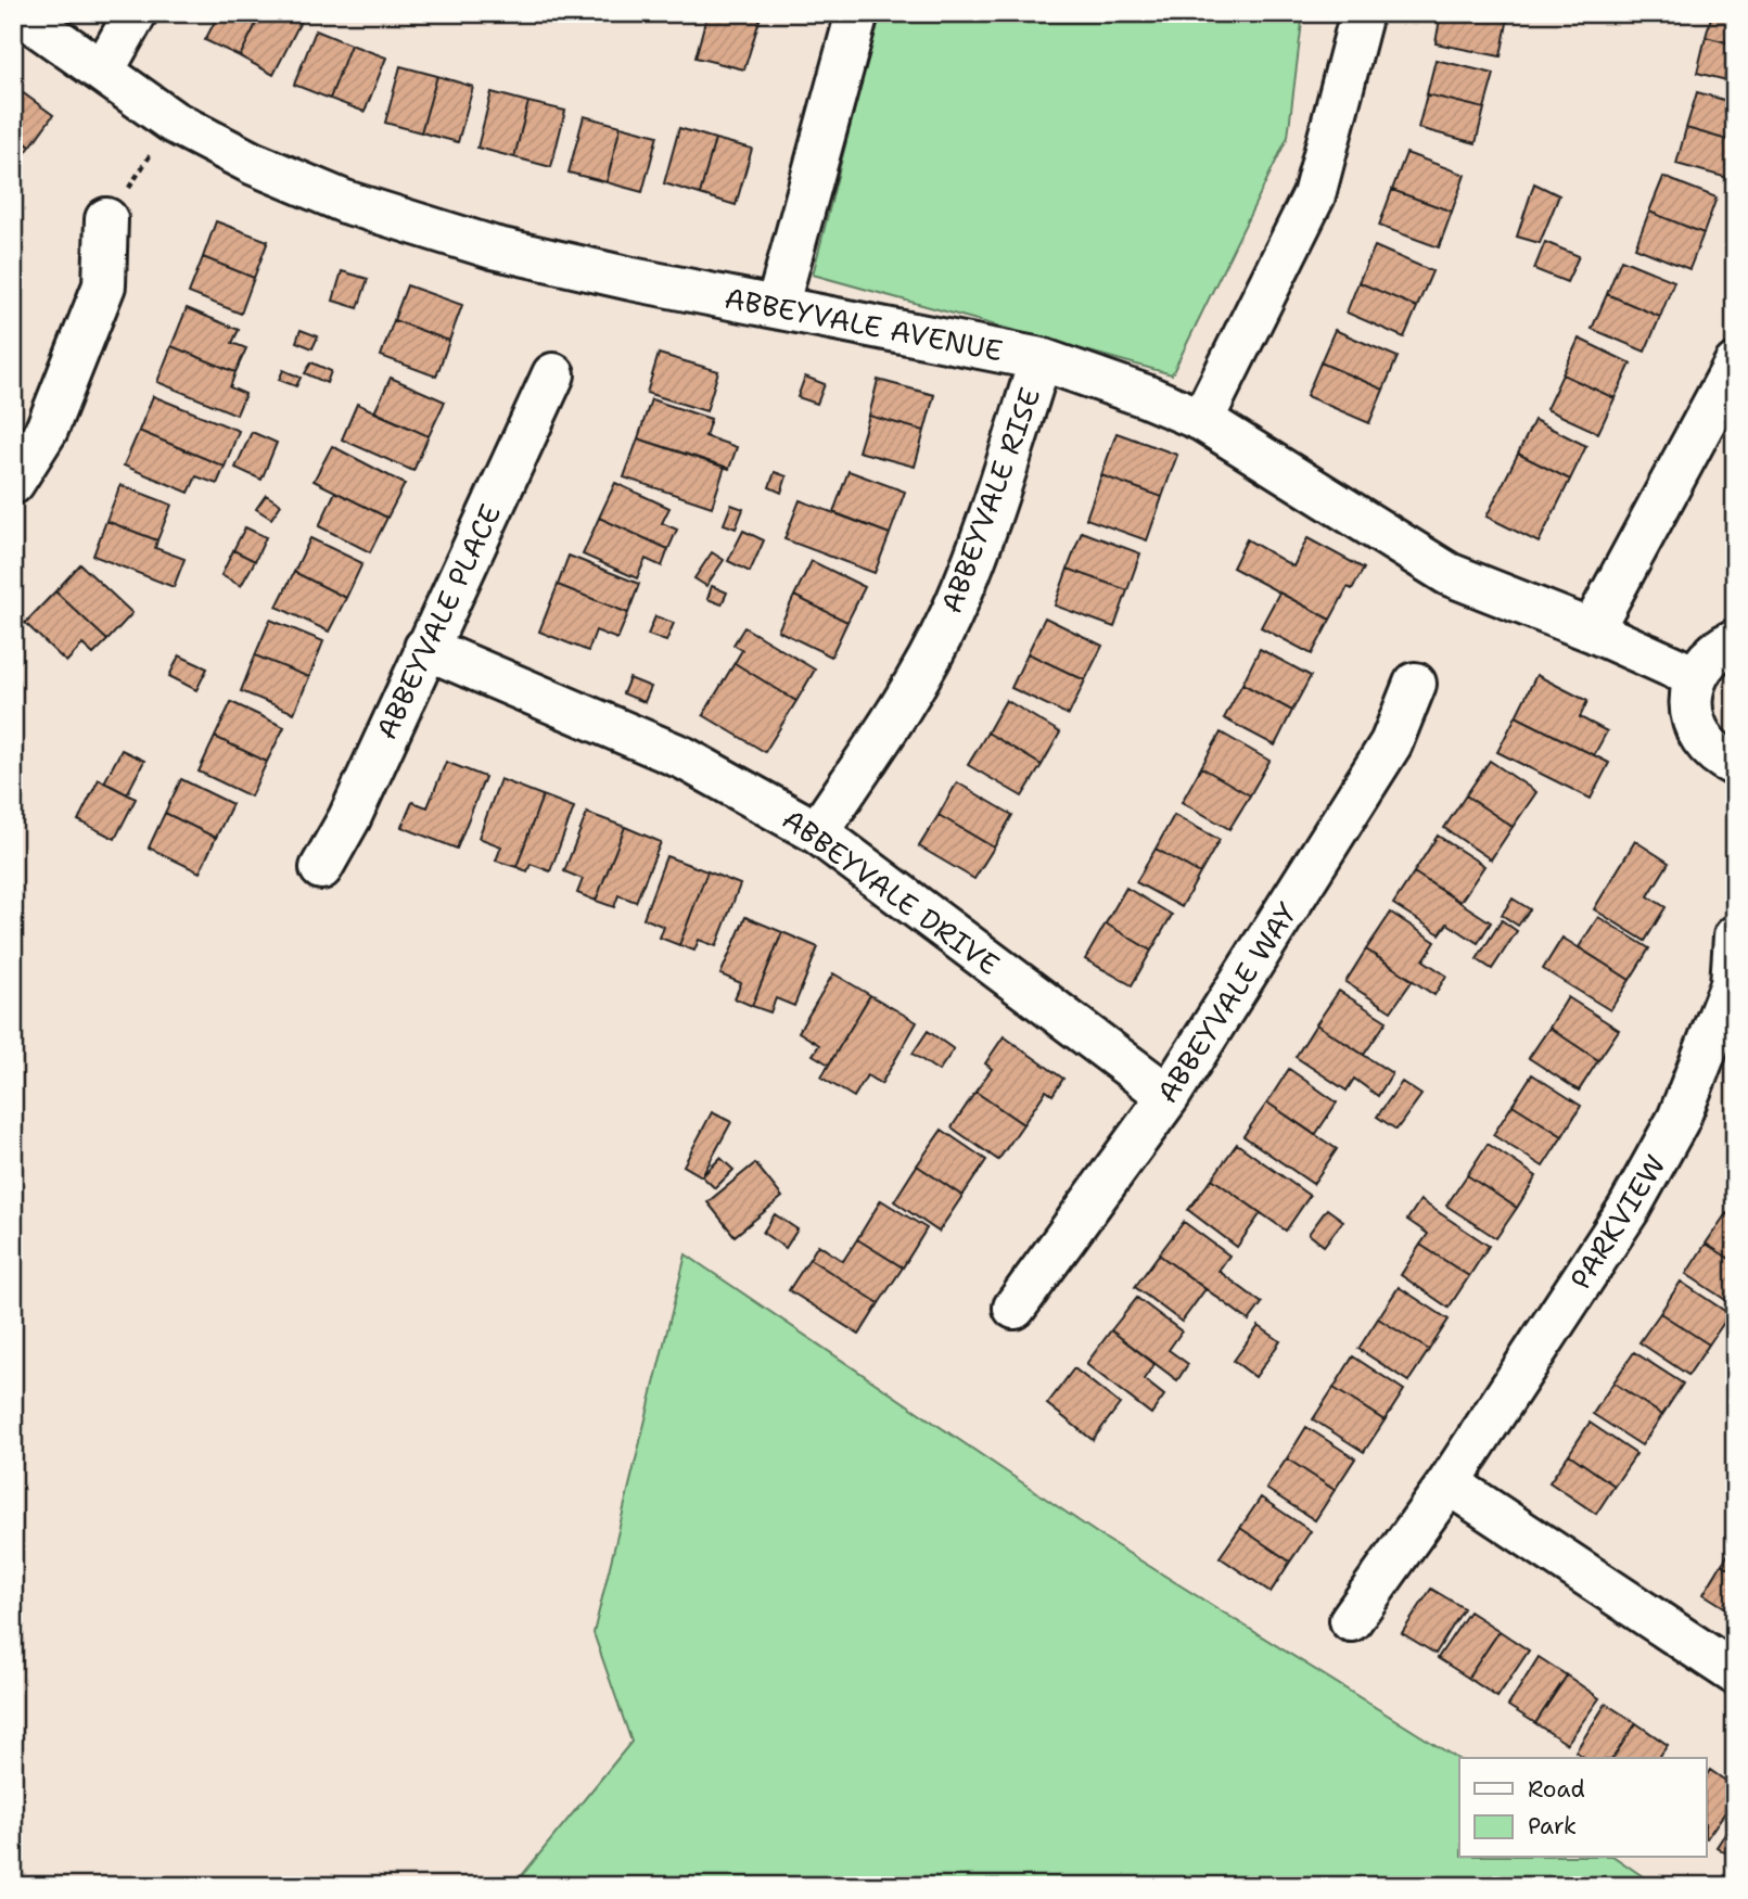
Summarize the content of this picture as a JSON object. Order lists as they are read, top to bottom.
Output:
{
  "streets": {
    "street": [
      "ABBEYVALE AVENUE",
      "ABBEYVALE RISE",
      "ABBEYVALE PLACE",
      "ABBEYVALE DRIVE",
      "ABBEYVALE WAY",
      "PARKVIEW"
    ]
  },
  "crossings": [
    ["ABBEYVALE AVENUE", "ABBEYVALE RISE"],
    ["ABBEYVALE RISE", "ABBEYVALE DRIVE"],
    ["ABBEYVALE PLACE", "ABBEYVALE DRIVE"],
    ["ABBEYVALE DRIVE", "ABBEYVALE WAY"]
  ],
  "legend": ["Road", "Park"]
}
